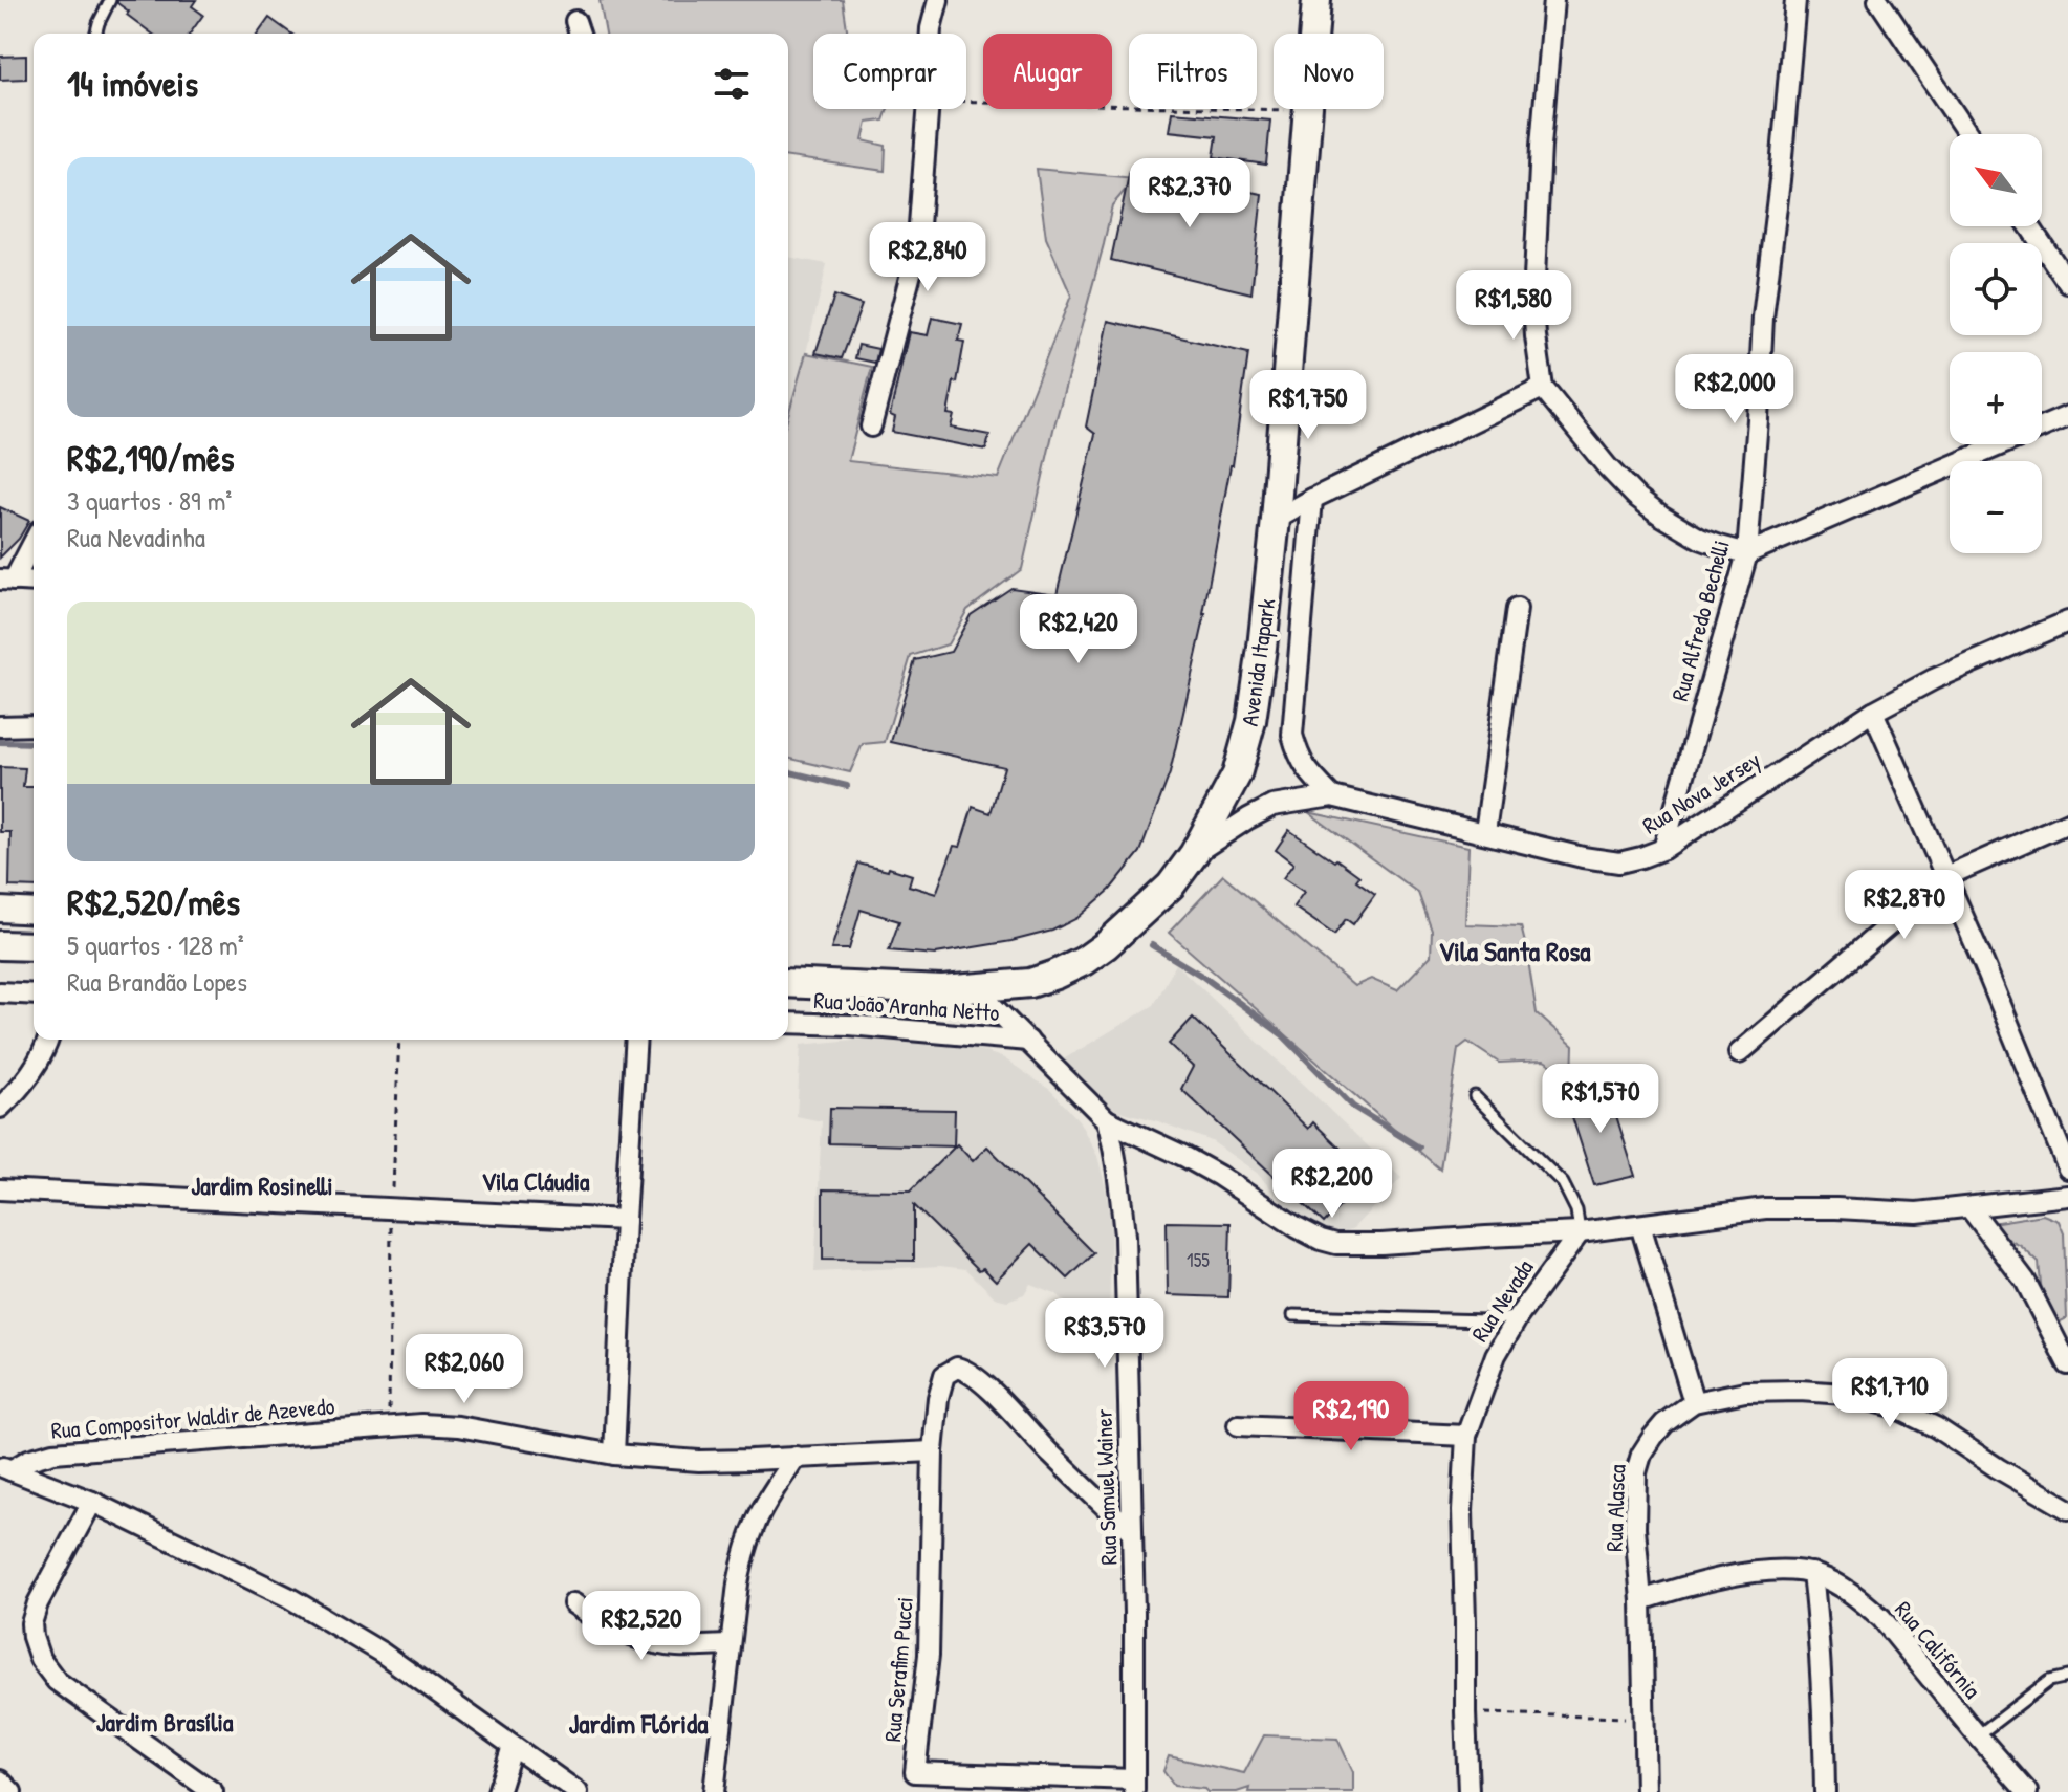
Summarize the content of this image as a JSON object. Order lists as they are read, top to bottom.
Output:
{
  "streets": {
    "main road": ["Avenida Itapark"],
    "street": [
      "Rua Alfredo Bechelli",
      "Rua Nova Jersey",
      "Rua João Aranha Netto",
      "Rua Nevada",
      "Rua Compositor Waldir de Azevedo",
      "Rua Samuel Wainer",
      "Rua Alasca",
      "Rua Califórnia",
      "Rua Serafim Pucci"
    ]
  },
  "crossings": [
    ["Rua Alfredo Bechelli", "Rua Nova Jersey"],
    ["Avenida Itapark", "Rua Nova Jersey"],
    ["Rua Compositor Waldir de Azevedo", "Rua Serafim Pucci"],
    ["Rua Samuel Wainer", "Rua Serafim Pucci"],
    ["Rua Alasca", "Rua Califórnia"]
  ],
  "districts": [
    "Vila Santa Rosa",
    "Vila Cláudia",
    "Jardim Rosinelli",
    "Jardim Brasília",
    "Jardim Flórida"
  ],
  "house_numbers": ["155"],
  "north": "top left",
  "page": {
    "chip": [
      "Comprar",
      "Alugar",
      "Filtros",
      "Novo"
    ],
    "heading": "14 imóveis",
    "map_buttons": ["+", "−"],
    "list": [
      {
        "name": "R$2,190/mês",
        "note": "3 quartos · 89 m² · Rua Nevadinha"
      },
      {
        "name": "R$2,520/mês",
        "note": "5 quartos · 128 m² · Rua Brandão Lopes"
      }
    ],
    "price": [
      "R$2,370",
      "R$2,840",
      "R$1,580",
      "R$2,000",
      "R$1,750",
      "R$2,420",
      "R$2,870",
      "R$1,570",
      "R$2,200",
      "R$3,570",
      "R$2,060",
      "R$1,710",
      "R$2,190",
      "R$2,520"
    ]
  }
}
